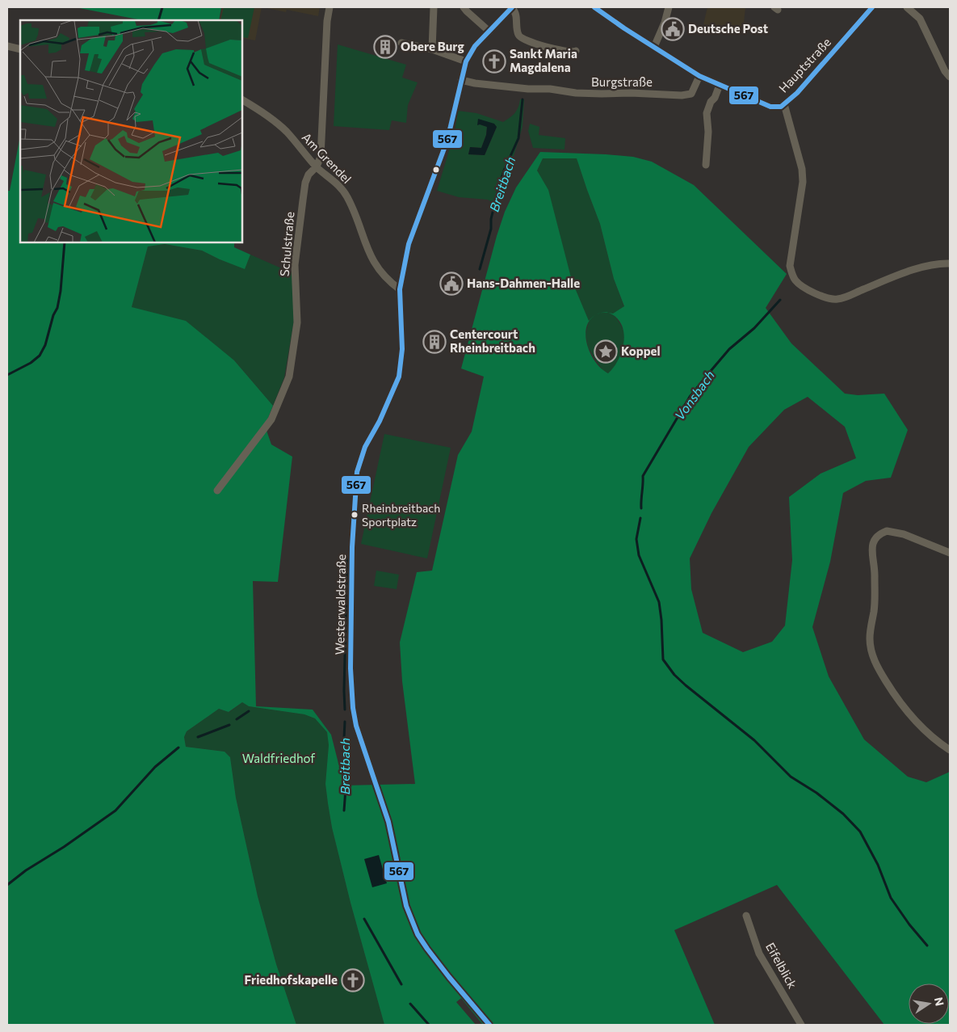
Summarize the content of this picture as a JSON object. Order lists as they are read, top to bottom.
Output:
{
  "streets": {
    "street": [
      "Hauptstraße",
      "Burgstraße",
      "Am Grendel",
      "Schulstraße",
      "Westerwaldstraße",
      "Eifelblick"
    ]
  },
  "crossings": [
    ["Hauptstraße", "Burgstraße"],
    ["Burgstraße", "Westerwaldstraße"],
    ["Am Grendel", "Schulstraße"],
    ["Am Grendel", "Westerwaldstraße"]
  ],
  "water": ["Breitbach", "Vonsbach"],
  "parks": ["Waldfriedhof"],
  "places": {
    "public building": ["Deutsche Post", "Hans-Dahmen-Halle"],
    "building": ["Obere Burg", "Centercourt Rheinbreitbach"],
    "church": ["Sankt Maria Magdalena", "Friedhofskapelle"],
    "place": ["Koppel"],
    "other": ["Rheinbreitbach Sportplatz"]
  },
  "lines": ["transit line 567"],
  "north": "right"
}
